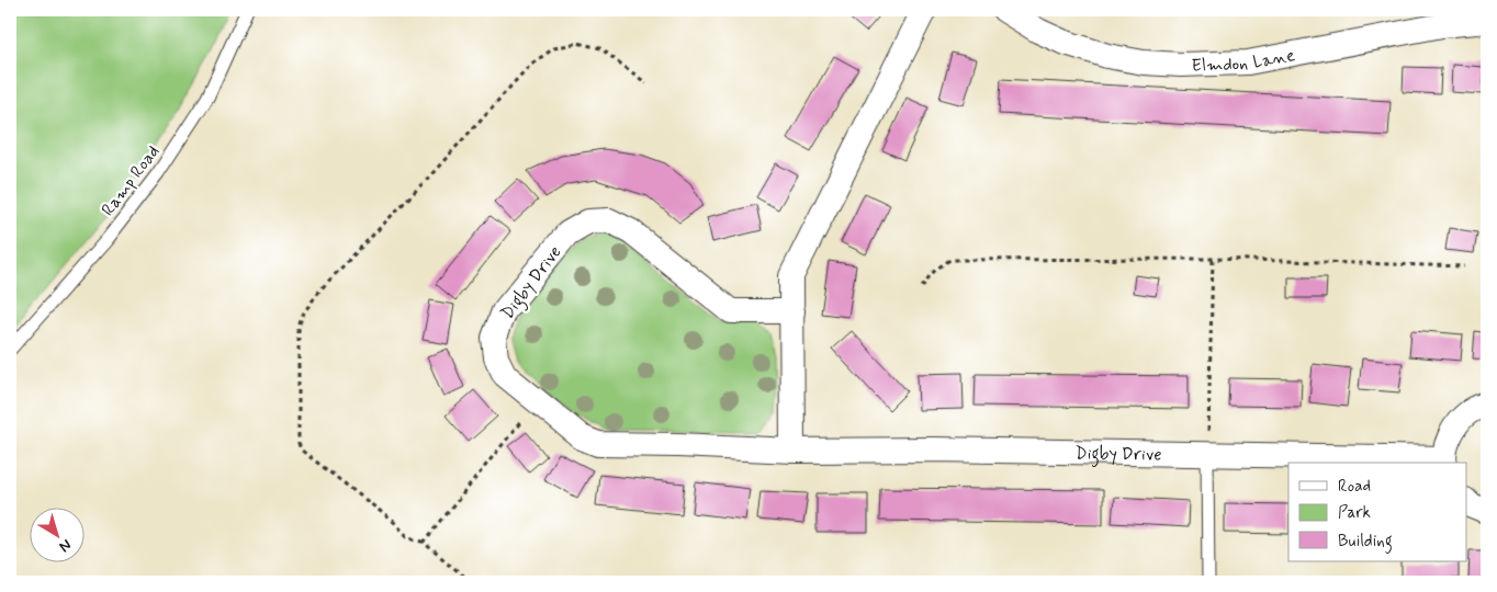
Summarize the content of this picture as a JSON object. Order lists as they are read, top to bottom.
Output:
{
  "streets": {
    "street": ["Elmdon Lane", "Digby Drive"],
    "lane": ["Ramp Road"]
  },
  "legend": ["Road", "Park", "Building"],
  "north": "bottom right"
}
